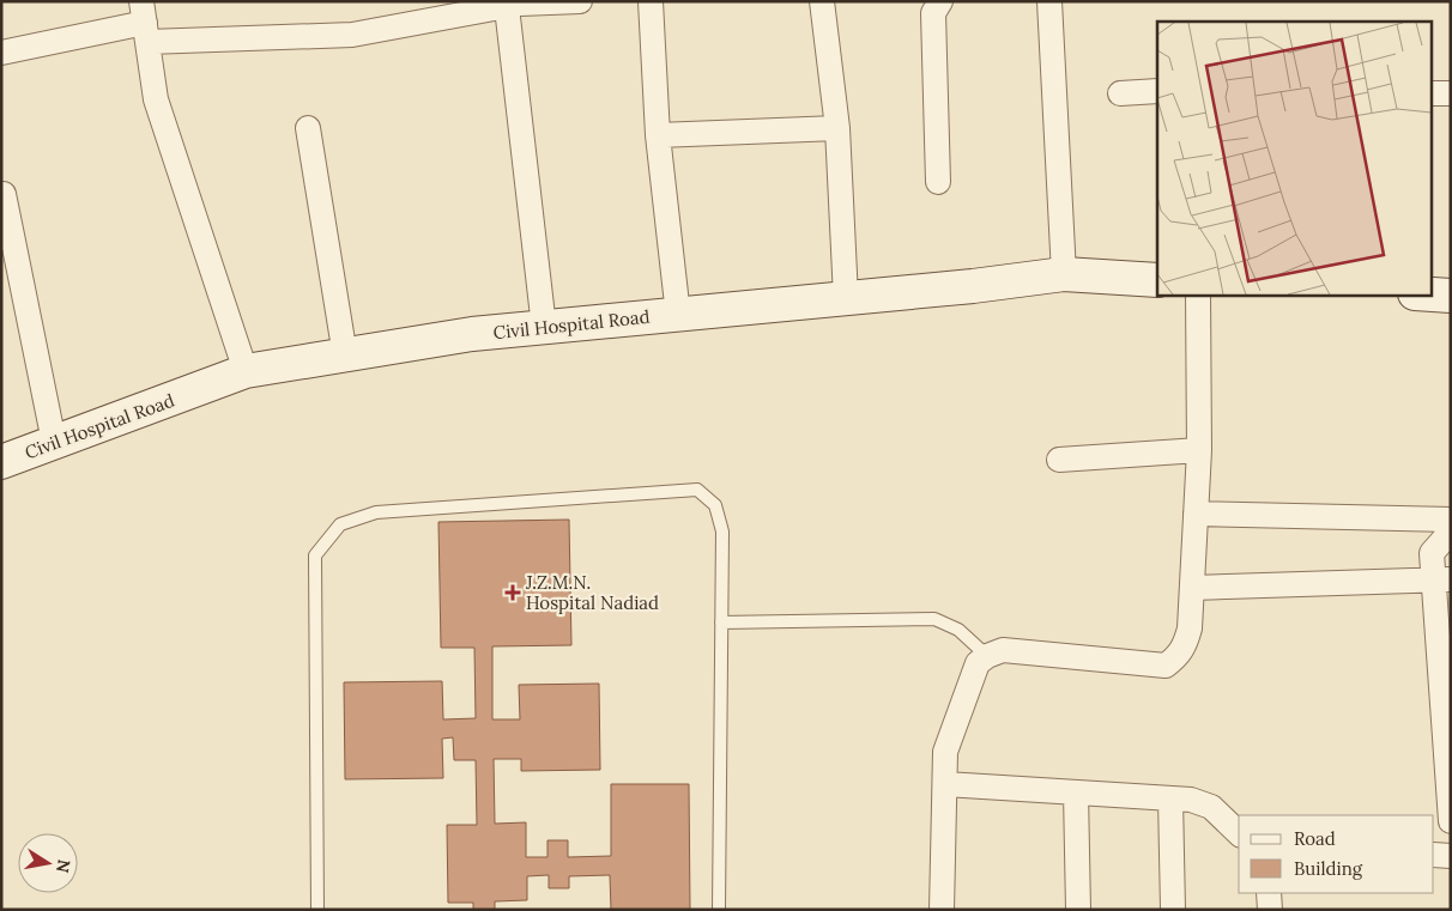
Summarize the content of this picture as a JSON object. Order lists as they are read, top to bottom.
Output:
{
  "streets": {
    "street": ["Civil Hospital Road"]
  },
  "places": {
    "health": ["J.Z.M.N. Hospital Nadiad"]
  },
  "legend": ["Road", "Building"],
  "north": "right"
}
